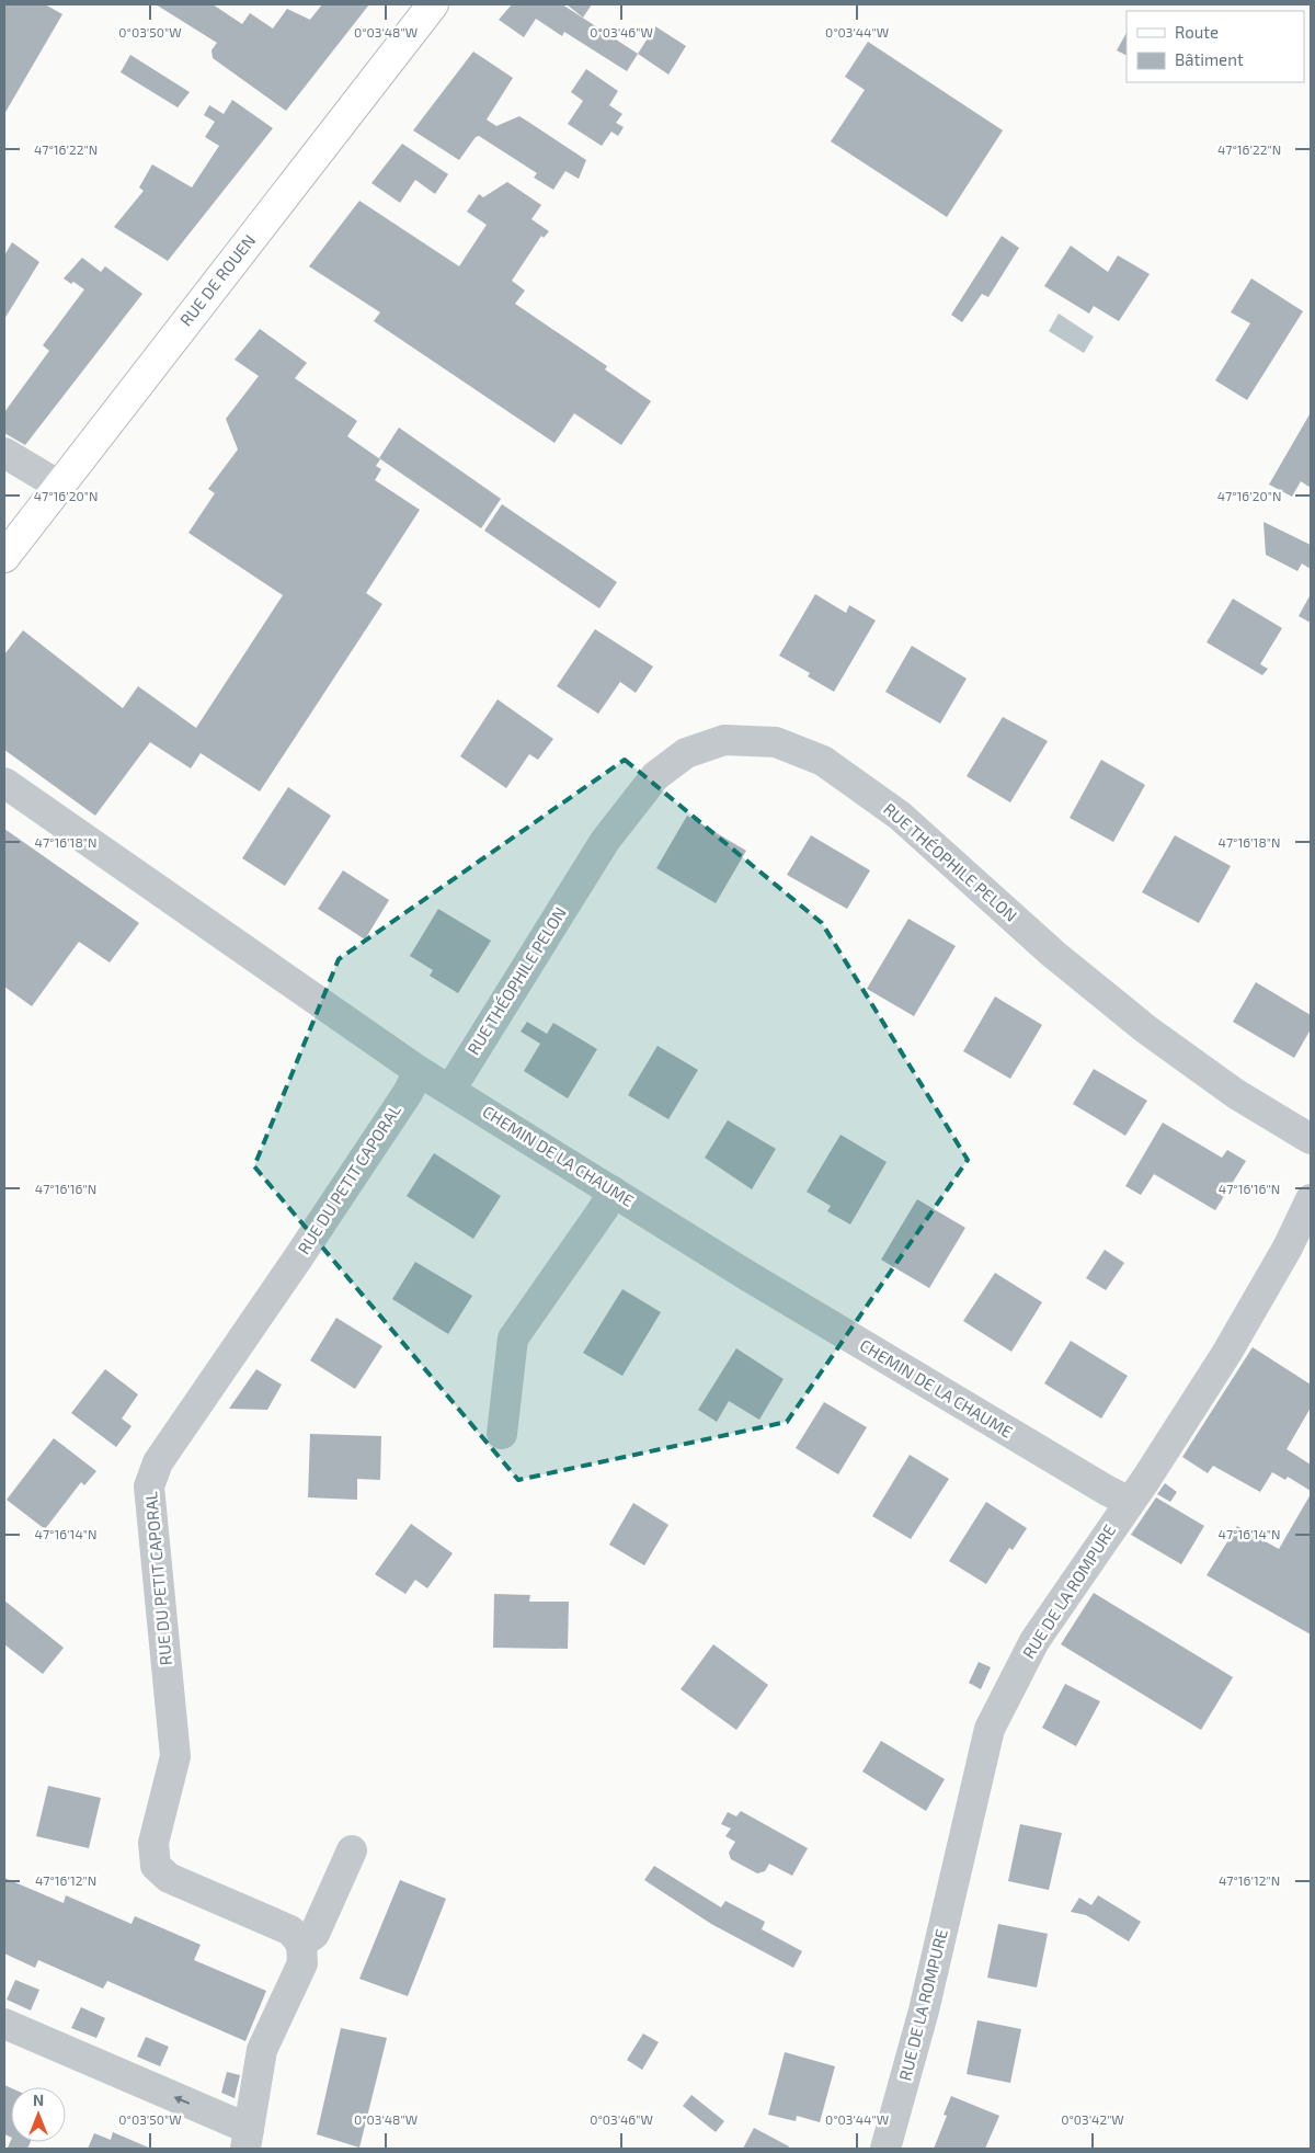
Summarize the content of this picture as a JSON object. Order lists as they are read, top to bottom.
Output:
{
  "streets": {
    "main road": ["RUE DE ROUEN"],
    "street": [
      "RUE THÉOPHILE PELON",
      "CHEMIN DE LA CHAUME",
      "RUE DU PETIT CAPORAL",
      "RUE DE LA ROMPURE"
    ]
  },
  "crossings": [
    ["RUE THÉOPHILE PELON", "CHEMIN DE LA CHAUME"],
    ["CHEMIN DE LA CHAUME", "RUE DU PETIT CAPORAL"],
    ["CHEMIN DE LA CHAUME", "RUE DE LA ROMPURE"]
  ],
  "legend": ["Route", "Bâtiment"],
  "north": "top",
  "coordinates": [
    "0°03'50\"W",
    "0°03'48\"W",
    "0°03'46\"W",
    "0°03'44\"W",
    "47°16'22\"N",
    "47°16'20\"N",
    "47°16'18\"N",
    "47°16'16\"N",
    "47°16'14\"N",
    "47°16'12\"N",
    "0°03'42\"W"
  ]
}
